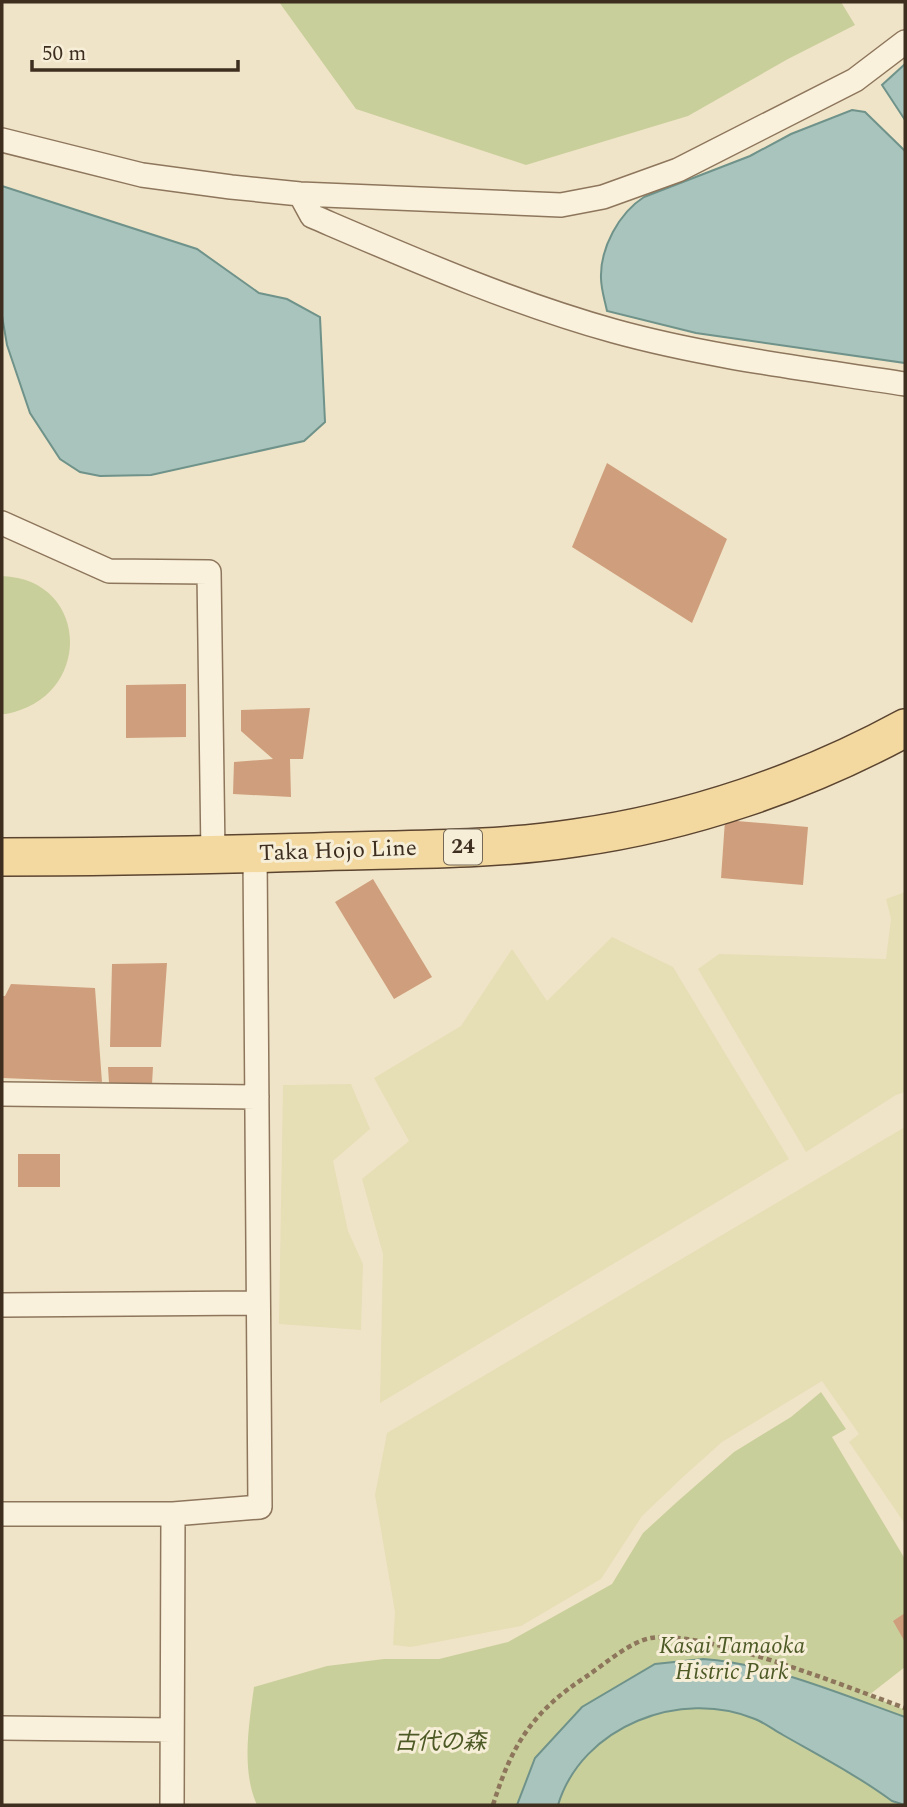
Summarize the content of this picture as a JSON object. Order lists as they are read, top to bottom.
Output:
{
  "streets": {
    "main road": ["24", "Taka Hojo Line"]
  },
  "parks": ["Kasai Tamaoka Histric Park", "古代の森"],
  "scale_bar": "50 m"
}
